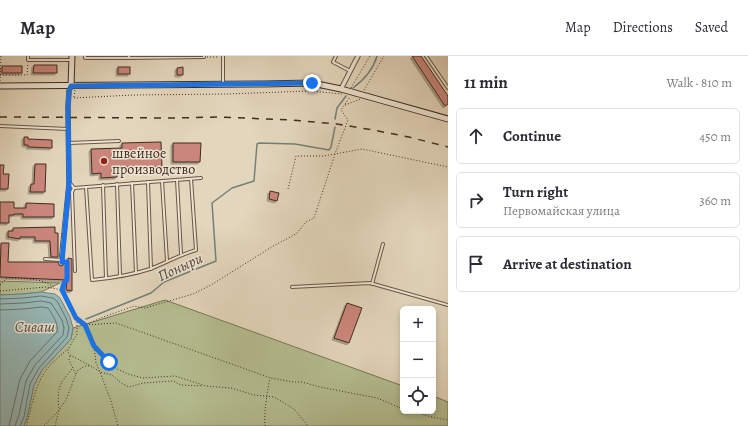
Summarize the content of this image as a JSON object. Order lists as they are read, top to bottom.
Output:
{
  "water": ["Поныри", "Сиваш"],
  "places": ["швейное производство"],
  "page": {
    "header": "Map",
    "nav": ["Map", "Directions", "Saved"],
    "heading": ["11 min", "Walk · 810 m"],
    "list": [
      ["Continue", "450 m"],
      ["Turn right", "Первомайская улица", "360 m"],
      "Arrive at destination"
    ],
    "map_buttons": ["+", "−"]
  }
}
